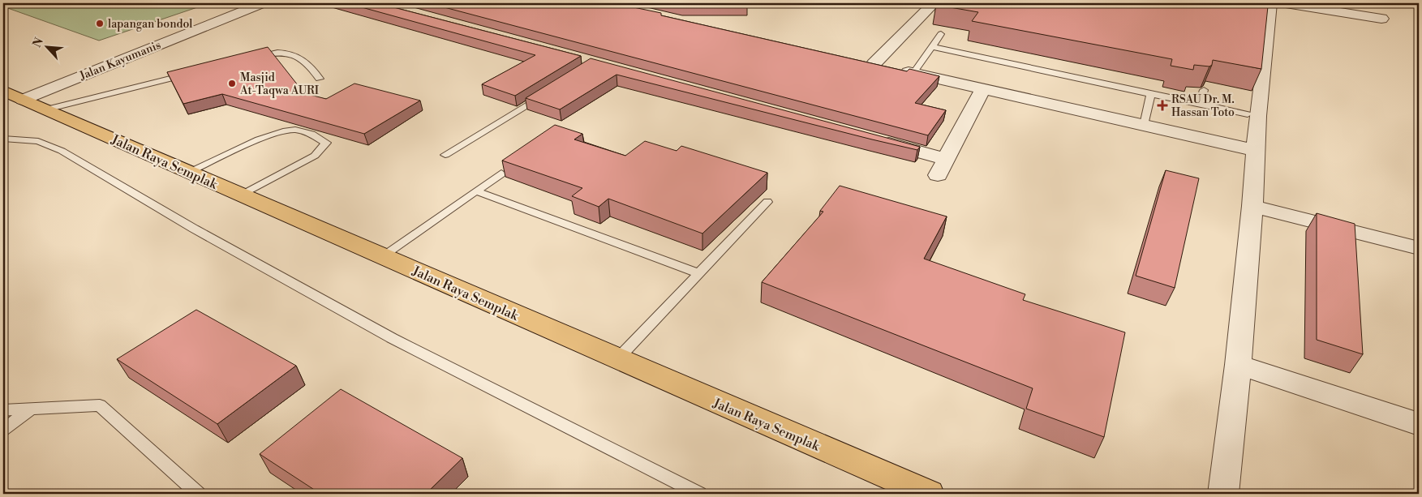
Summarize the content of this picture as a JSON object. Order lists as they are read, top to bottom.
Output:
{
  "streets": {
    "main road": ["Jalan Raya Semplak"],
    "street": ["Jalan Kayumanis"]
  },
  "crossings": [
    ["Jalan Kayumanis", "Jalan Raya Semplak"]
  ],
  "places": {
    "other": ["lapangan bondol", "Masjid At-Taqwa AURI"],
    "health": ["RSAU Dr. M. Hassan Toto"]
  },
  "north": "top left"
}
